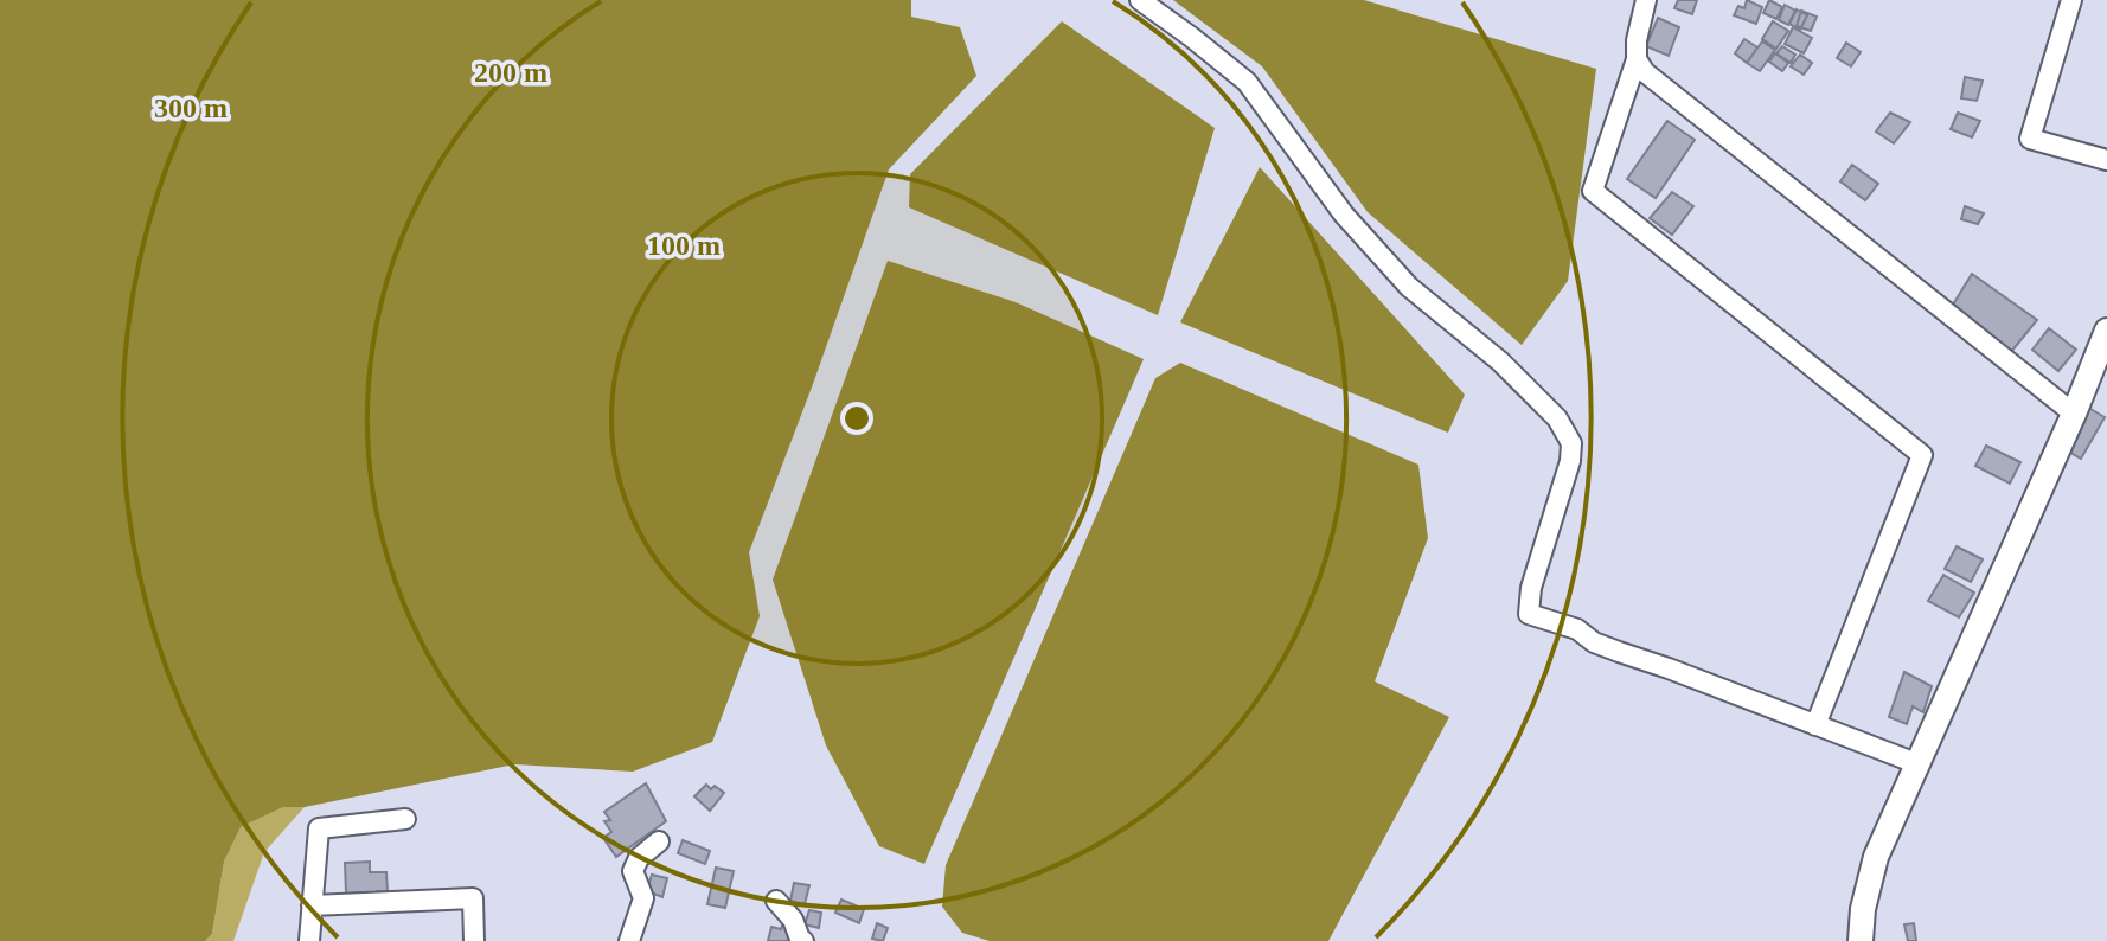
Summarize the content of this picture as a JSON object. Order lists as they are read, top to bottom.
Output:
{
  "rings": ["200 m", "300 m", "100 m"]
}
